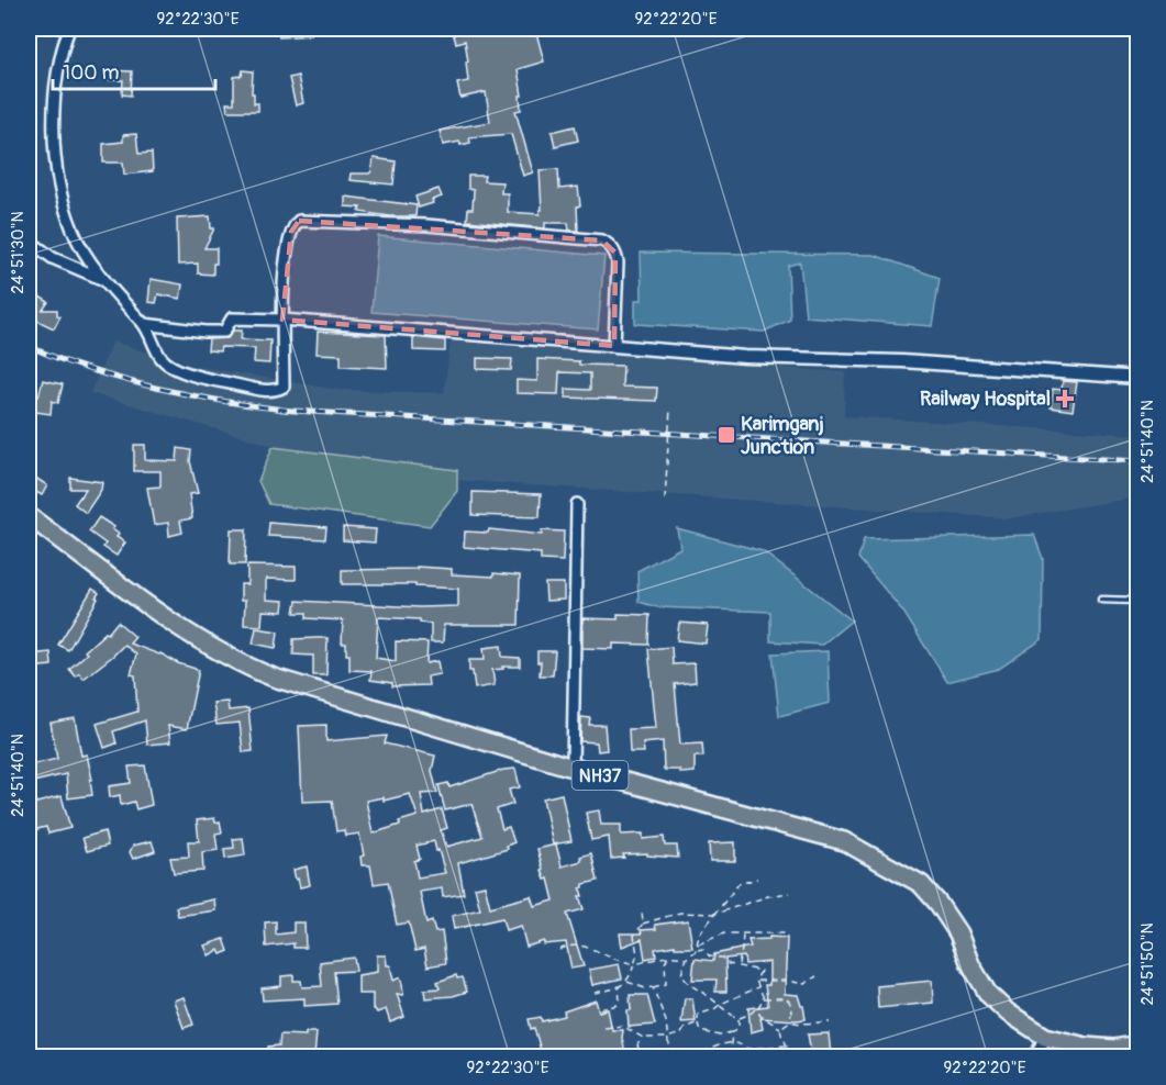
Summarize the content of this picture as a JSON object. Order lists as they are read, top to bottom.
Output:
{
  "streets": {
    "highway": ["NH37"]
  },
  "places": {
    "health": ["Railway Hospital"],
    "transit": ["Karimganj Junction"]
  },
  "scale_bar": "100 m",
  "coordinates": [
    "92°22'30\"E",
    "92°22'20\"E",
    "24°51'30\"N",
    "24°51'40\"N",
    "24°51'50\"N"
  ]
}
